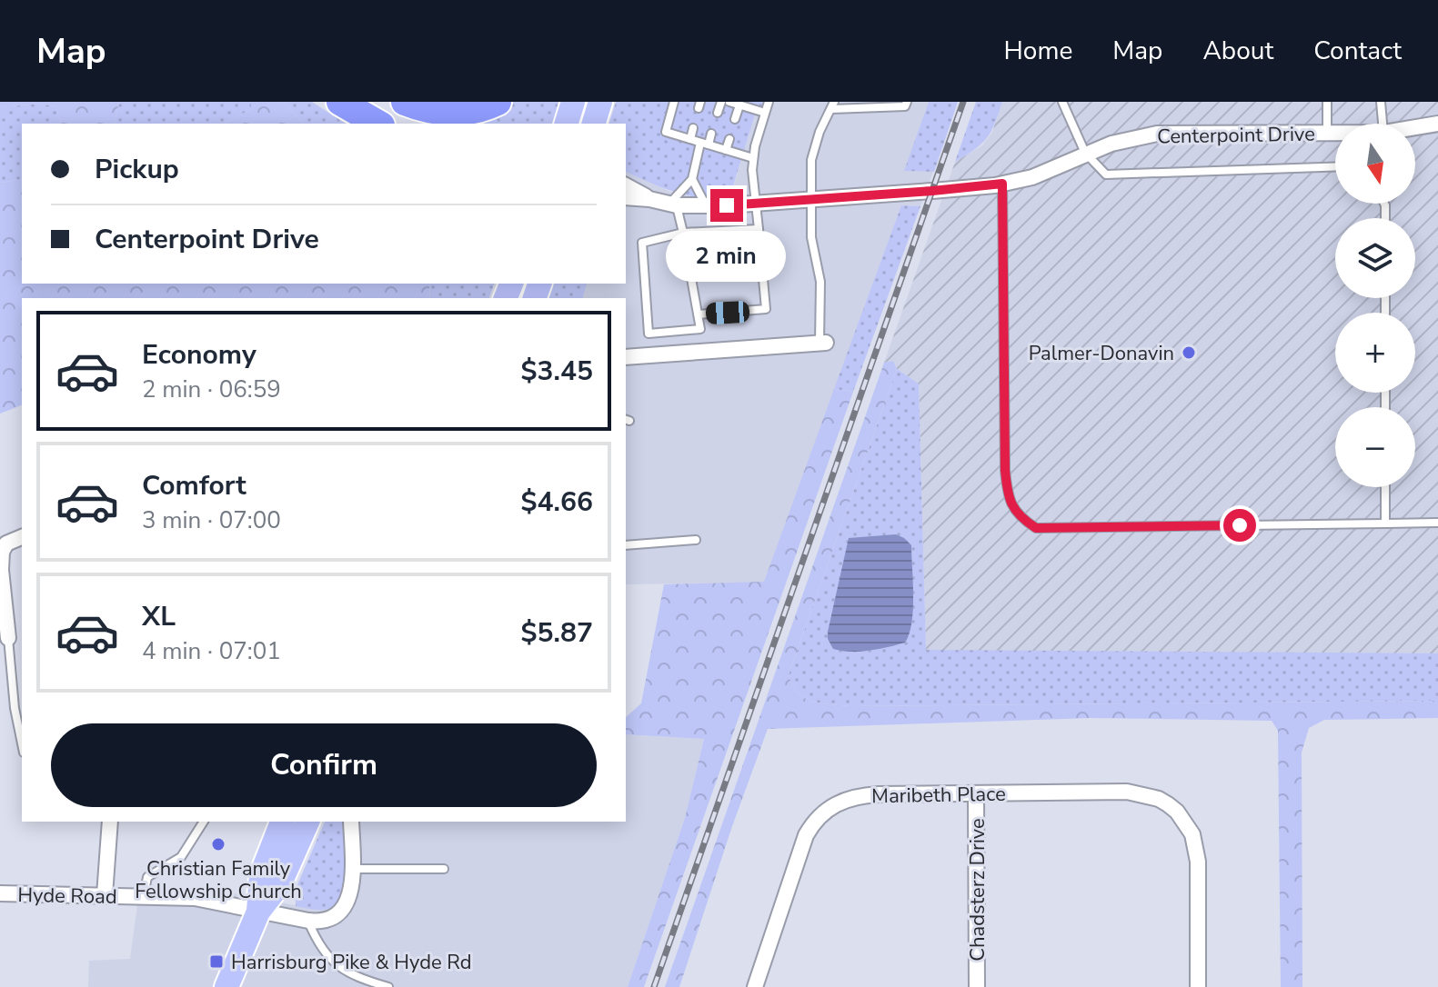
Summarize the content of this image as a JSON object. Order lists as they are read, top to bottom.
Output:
{
  "streets": {
    "street": [
      "Centerpoint Drive",
      "Maribeth Place",
      "Chadsterz Drive",
      "Hyde Road"
    ]
  },
  "crossings": [
    ["Maribeth Place", "Chadsterz Drive"]
  ],
  "places": {
    "other": ["Palmer-Donavin", "Christian Family Fellowship Church"],
    "transit": ["Harrisburg Pike & Hyde Rd"]
  },
  "north": "bottom",
  "page": {
    "header": "Map",
    "nav": [
      "Home",
      "Map",
      "About",
      "Contact"
    ],
    "map_buttons": ["+", "−"],
    "banner": ["Pickup", "Centerpoint Drive"],
    "bubble": "2 min",
    "list": [
      {
        "name": "Economy",
        "note": "2 min · 06:59",
        "value": "$3.45"
      },
      {
        "name": "Comfort",
        "note": "3 min · 07:00",
        "value": "$4.66"
      },
      {
        "name": "XL",
        "note": "4 min · 07:01",
        "value": "$5.87"
      }
    ],
    "buttons": "Confirm"
  }
}
